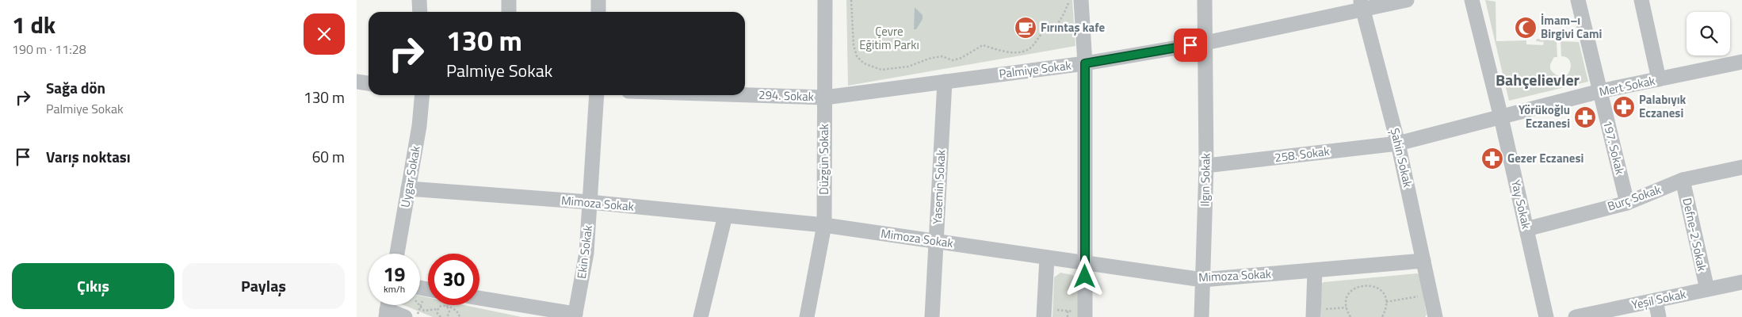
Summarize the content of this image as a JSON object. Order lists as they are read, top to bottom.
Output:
{
  "streets": {
    "street": [
      "Palmiye Sokak",
      "Mert Sokak",
      "294. Sokak",
      "197. Sokak",
      "258. Sokak",
      "Şahin Sokak",
      "Düzgün Sokak",
      "Uygar Sokak",
      "Ilgın Sokak",
      "Yasemin Sokak",
      "Burç Sokak",
      "Mimoza Sokak",
      "Yay Sokak",
      "Defne-2 Sokak",
      "Ekin Sokak",
      "Yeşil Sokak"
    ]
  },
  "crossings": [
    ["Palmiye Sokak", "294. Sokak"],
    ["Palmiye Sokak", "Şahin Sokak"],
    ["Palmiye Sokak", "Düzgün Sokak"],
    ["Palmiye Sokak", "Ilgın Sokak"],
    ["Palmiye Sokak", "Yasemin Sokak"],
    ["Mert Sokak", "197. Sokak"],
    ["Mert Sokak", "258. Sokak"],
    ["Mert Sokak", "Şahin Sokak"],
    ["Mert Sokak", "Yay Sokak"],
    ["294. Sokak", "Düzgün Sokak"],
    ["197. Sokak", "Burç Sokak"],
    ["258. Sokak", "Şahin Sokak"],
    ["258. Sokak", "Ilgın Sokak"],
    ["Şahin Sokak", "Mimoza Sokak"],
    ["Düzgün Sokak", "Mimoza Sokak"],
    ["Uygar Sokak", "Mimoza Sokak"],
    ["Ilgın Sokak", "Mimoza Sokak"],
    ["Yasemin Sokak", "Mimoza Sokak"],
    ["Burç Sokak", "Yay Sokak"],
    ["Burç Sokak", "Defne-2 Sokak"],
    ["Mimoza Sokak", "Ekin Sokak"],
    ["Defne-2 Sokak", "Yeşil Sokak"]
  ],
  "districts": ["Bahçelievler"],
  "parks": ["Çevre Eğitim Parkı"],
  "places": {
    "cafe": ["Fırıntaş kafe"],
    "mosque": ["İmam–ı Birgivi Cami"],
    "pharmacy": ["Palabıyık Eczanesi", "Yörükoğlu Eczanesi", "Gezer Eczanesi"]
  },
  "page": {
    "heading": ["1 dk", "190 m · 11:28"],
    "turn": ["130 m", "Palmiye Sokak"],
    "list": [
      {
        "name": "Sağa dön",
        "note": "Palmiye Sokak",
        "value": "130 m"
      },
      {
        "name": "Varış noktası",
        "value": "60 m"
      }
    ],
    "speed": "19 km/h",
    "limit": "30",
    "buttons": ["Çıkış", "Paylaş"]
  }
}
